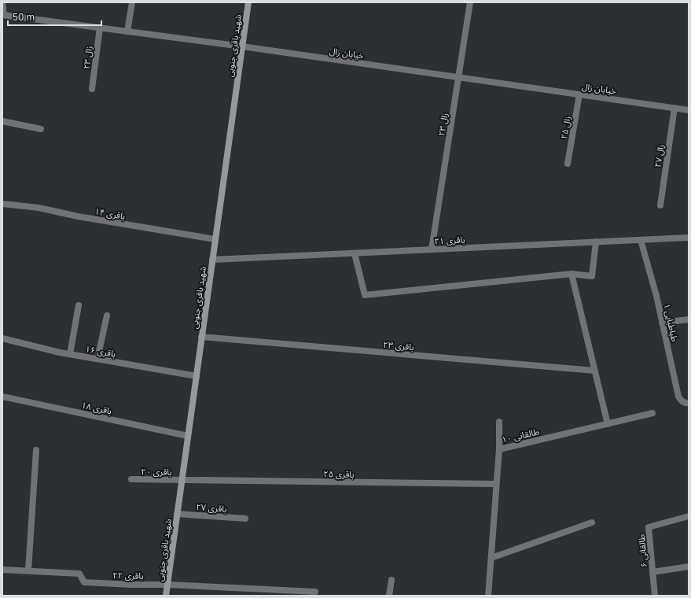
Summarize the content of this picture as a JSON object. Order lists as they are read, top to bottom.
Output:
{
  "streets": {
    "main road": ["شهید باقری جنوبی"],
    "street": [
      "خیابان زال",
      "زال ۲۳",
      "زال ۲۵",
      "زال ۲۷",
      "باقری ۱۴",
      "باقری ۲۱",
      "طباطبایی ۱",
      "باقری ۲۳",
      "باقری ۱۶",
      "باقری ۱۸",
      "طالقانی ۱۰",
      "باقری ۲۰",
      "باقری ۲۵",
      "باقری ۲۷",
      "طالقانی ۶",
      "باقری ۲۲"
    ]
  },
  "crossings": [
    ["شهید باقری جنوبی", "خیابان زال"],
    ["شهید باقری جنوبی", "باقری ۱۴"],
    ["شهید باقری جنوبی", "باقری ۲۱"],
    ["شهید باقری جنوبی", "باقری ۲۳"],
    ["شهید باقری جنوبی", "باقری ۱۶"],
    ["شهید باقری جنوبی", "باقری ۱۸"],
    ["شهید باقری جنوبی", "باقری ۲۰"],
    ["شهید باقری جنوبی", "باقری ۲۵"],
    ["شهید باقری جنوبی", "باقری ۲۷"],
    ["شهید باقری جنوبی", "باقری ۲۲"],
    ["خیابان زال", "زال ۲۳"],
    ["خیابان زال", "زال ۲۵"],
    ["خیابان زال", "زال ۲۷"],
    ["زال ۲۳", "باقری ۲۱"],
    ["باقری ۲۱", "طباطبایی ۱"],
    ["طالقانی ۱۰", "باقری ۲۵"],
    ["باقری ۲۰", "باقری ۲۵"]
  ],
  "scale_bar": "50 m"
}
